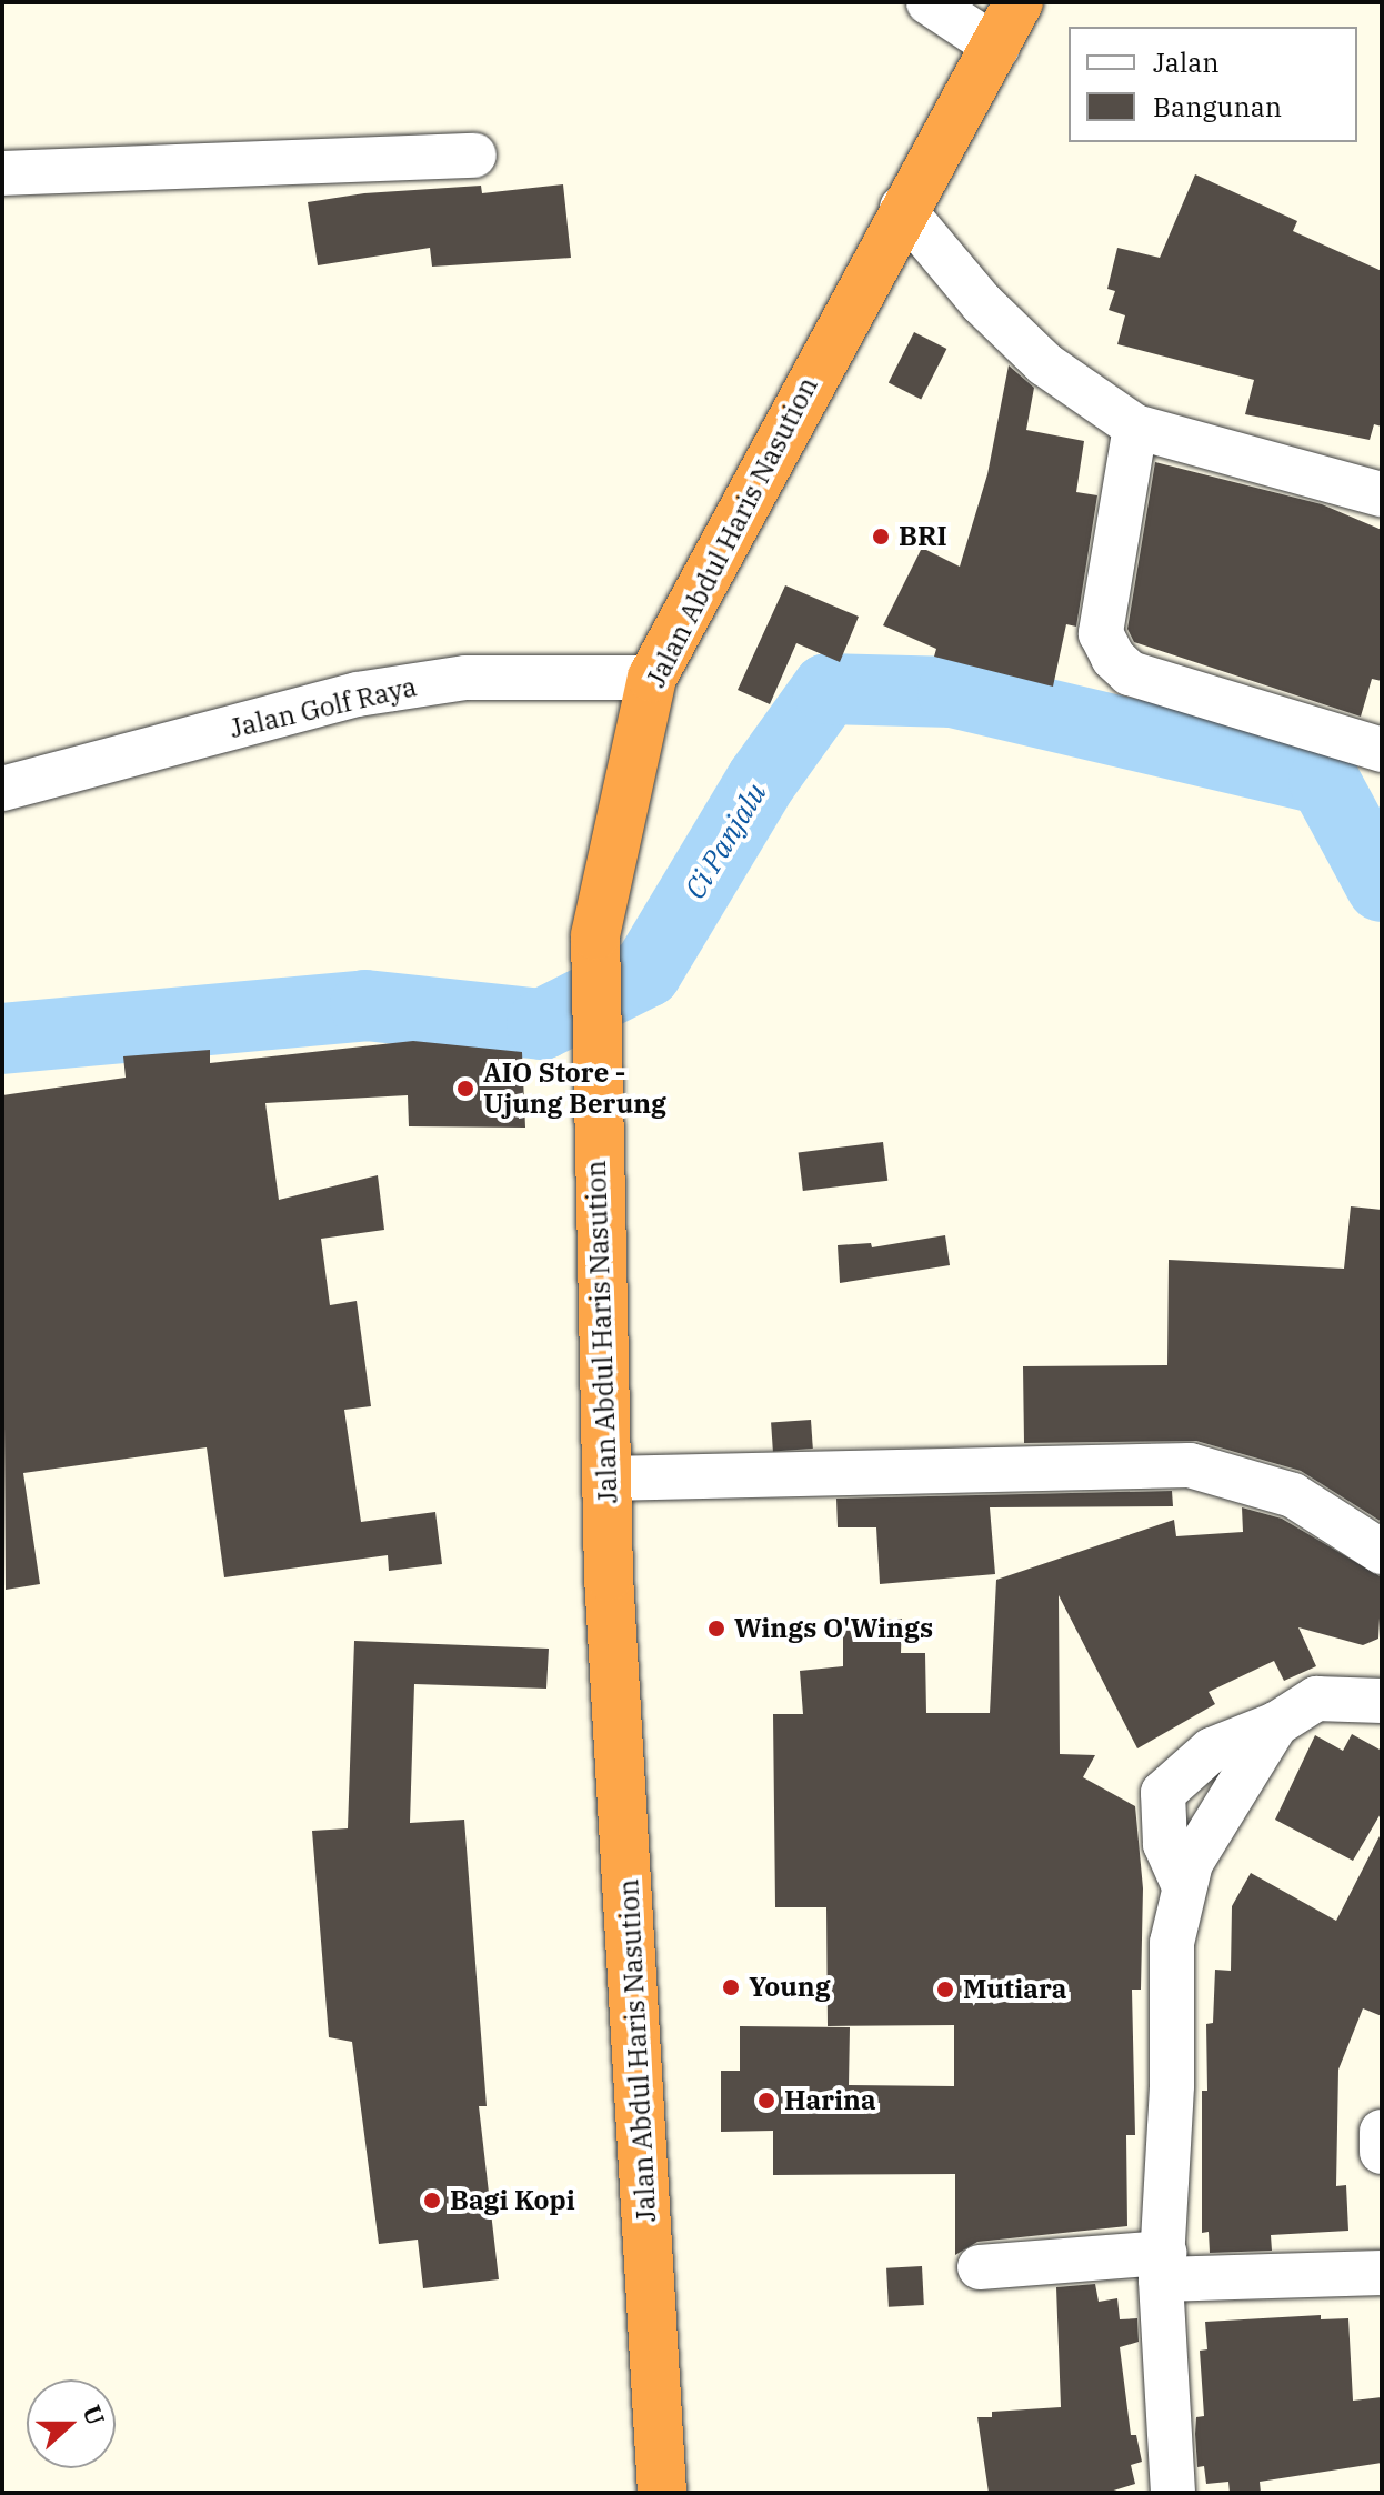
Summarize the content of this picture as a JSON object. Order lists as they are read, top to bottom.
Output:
{
  "streets": {
    "highway": ["Jalan Abdul Haris Nasution"],
    "street": ["Jalan Golf Raya"]
  },
  "crossings": [
    ["Jalan Abdul Haris Nasution", "Jalan Golf Raya"]
  ],
  "water": ["Ci Panjalu"],
  "places": [
    "BRI",
    "AIO Store - Ujung Berung",
    "Wings O'Wings",
    "Young",
    "Mutiara",
    "Harina",
    "Bagi Kopi"
  ],
  "legend": ["Jalan", "Bangunan"],
  "north": "right"
}
